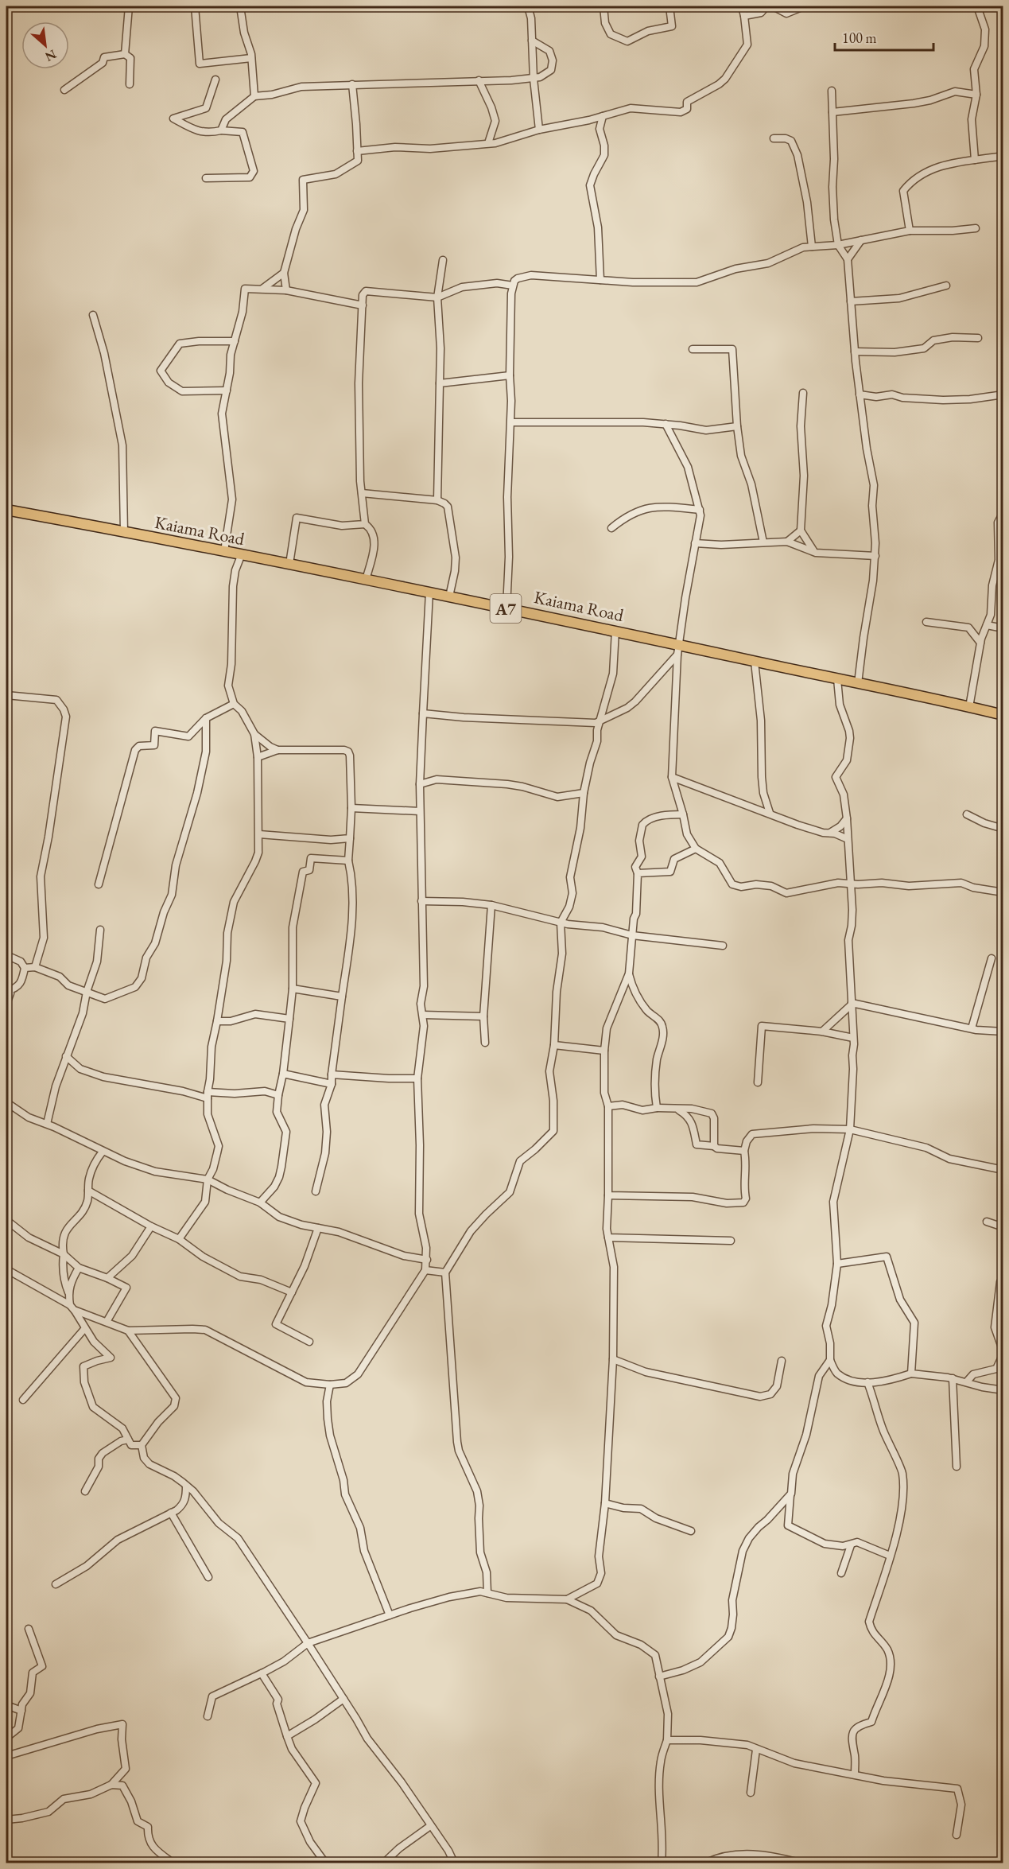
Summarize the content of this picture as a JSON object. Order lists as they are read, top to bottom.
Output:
{
  "streets": {
    "highway": ["Kaiama Road", "A7"]
  },
  "scale_bar": "100 m",
  "north": "bottom right"
}
